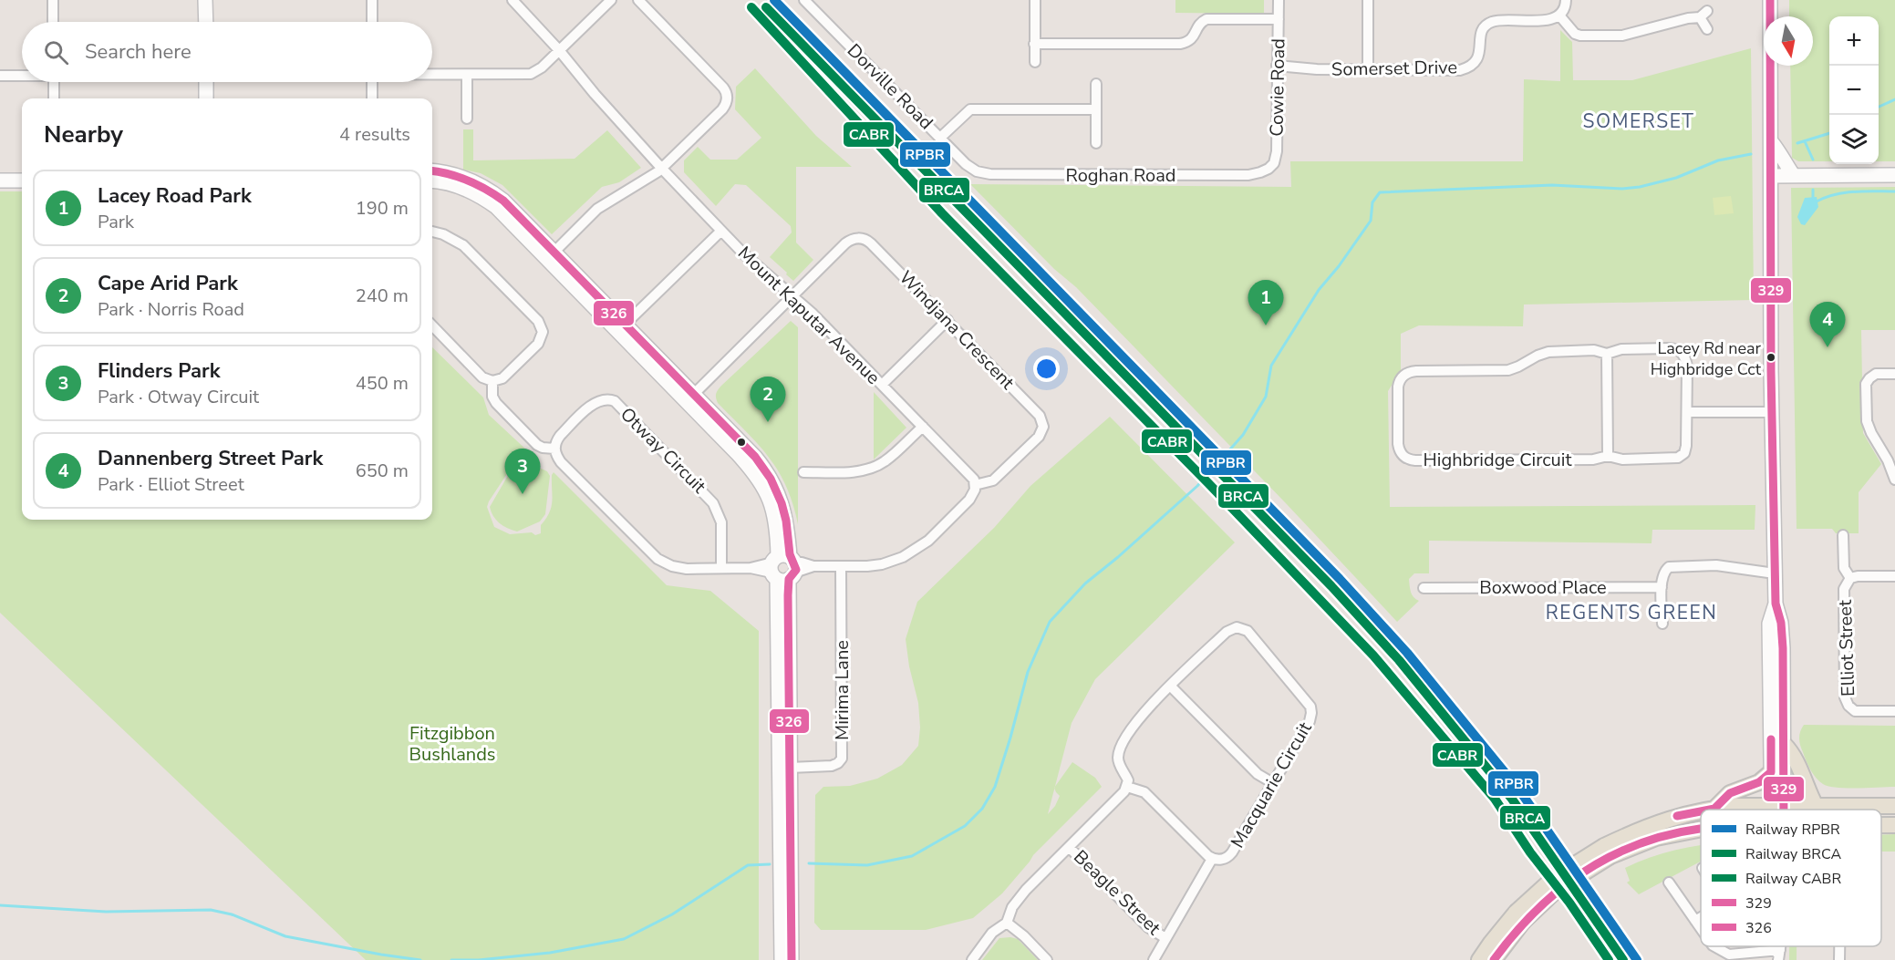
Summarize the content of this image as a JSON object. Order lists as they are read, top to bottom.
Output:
{
  "streets": {
    "street": [
      "Somerset Drive",
      "Dorville Road",
      "Cowie Road",
      "Roghan Road",
      "Mount Kaputar Avenue",
      "Windjana Crescent",
      "Otway Circuit",
      "Highbridge Circuit",
      "Boxwood Place",
      "Elliot Street",
      "Mirima Lane",
      "Macquarie Circuit",
      "Beagle Street"
    ]
  },
  "crossings": [
    ["Somerset Drive", "Cowie Road"],
    ["Dorville Road", "Roghan Road"],
    ["Cowie Road", "Roghan Road"],
    ["Mount Kaputar Avenue", "Windjana Crescent"]
  ],
  "districts": ["SOMERSET", "REGENTS GREEN"],
  "parks": ["Fitzgibbon Bushlands"],
  "places": ["Lacey Rd near Highbridge Cct"],
  "lines": [
    "rail line RPBR",
    "transit line 329",
    "rail line BRCA",
    "rail line CABR",
    "transit line 326"
  ],
  "legend": [
    "Railway RPBR",
    "Railway BRCA",
    "Railway CABR",
    "329",
    "326"
  ],
  "north": "bottom",
  "page": {
    "map_buttons": ["+", "−"],
    "search": "Search here",
    "heading": ["Nearby", "4 results"],
    "list": [
      {
        "mark": "1",
        "name": "Lacey Road Park",
        "note": "Park",
        "value": "190 m"
      },
      {
        "mark": "2",
        "name": "Cape Arid Park",
        "note": "Park · Norris Road",
        "value": "240 m"
      },
      {
        "mark": "3",
        "name": "Flinders Park",
        "note": "Park · Otway Circuit",
        "value": "450 m"
      },
      {
        "mark": "4",
        "name": "Dannenberg Street Park",
        "note": "Park · Elliot Street",
        "value": "650 m"
      }
    ],
    "pins": [
      "1",
      "4",
      "2",
      "3"
    ]
  }
}
